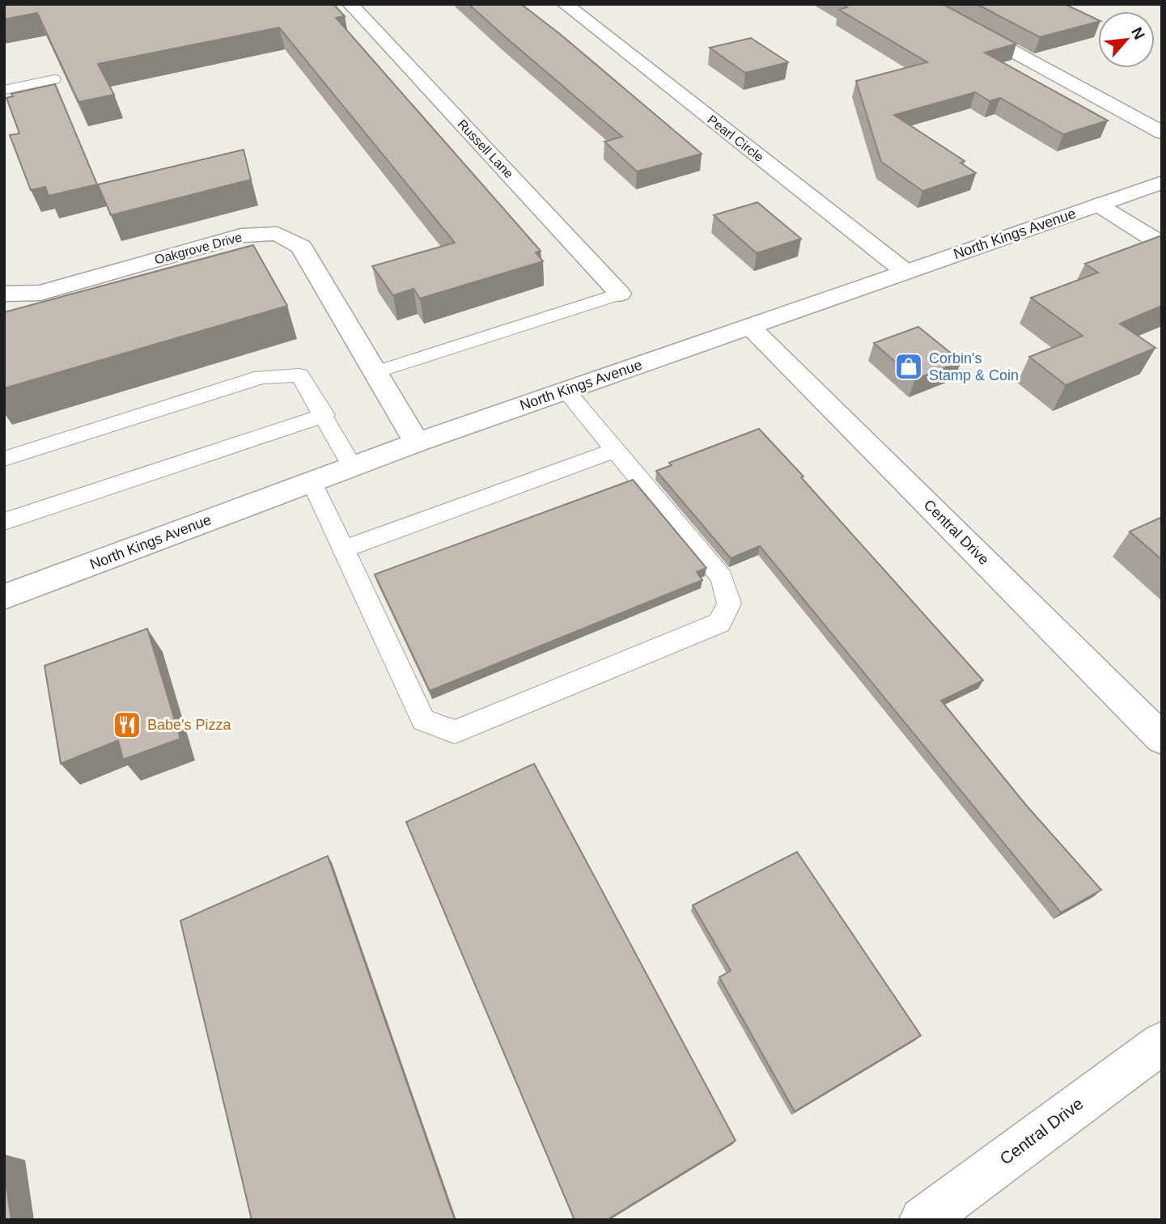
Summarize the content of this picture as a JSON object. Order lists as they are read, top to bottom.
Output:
{
  "streets": {
    "street": [
      "Pearl Circle",
      "Russell Lane",
      "North Kings Avenue",
      "Oakgrove Drive",
      "Central Drive"
    ]
  },
  "crossings": [
    ["Pearl Circle", "North Kings Avenue"],
    ["North Kings Avenue", "Oakgrove Drive"],
    ["North Kings Avenue", "Central Drive"]
  ],
  "places": {
    "shop": ["Corbin's Stamp & Coin"],
    "restaurant": ["Babe's Pizza"]
  },
  "north": "top right"
}
